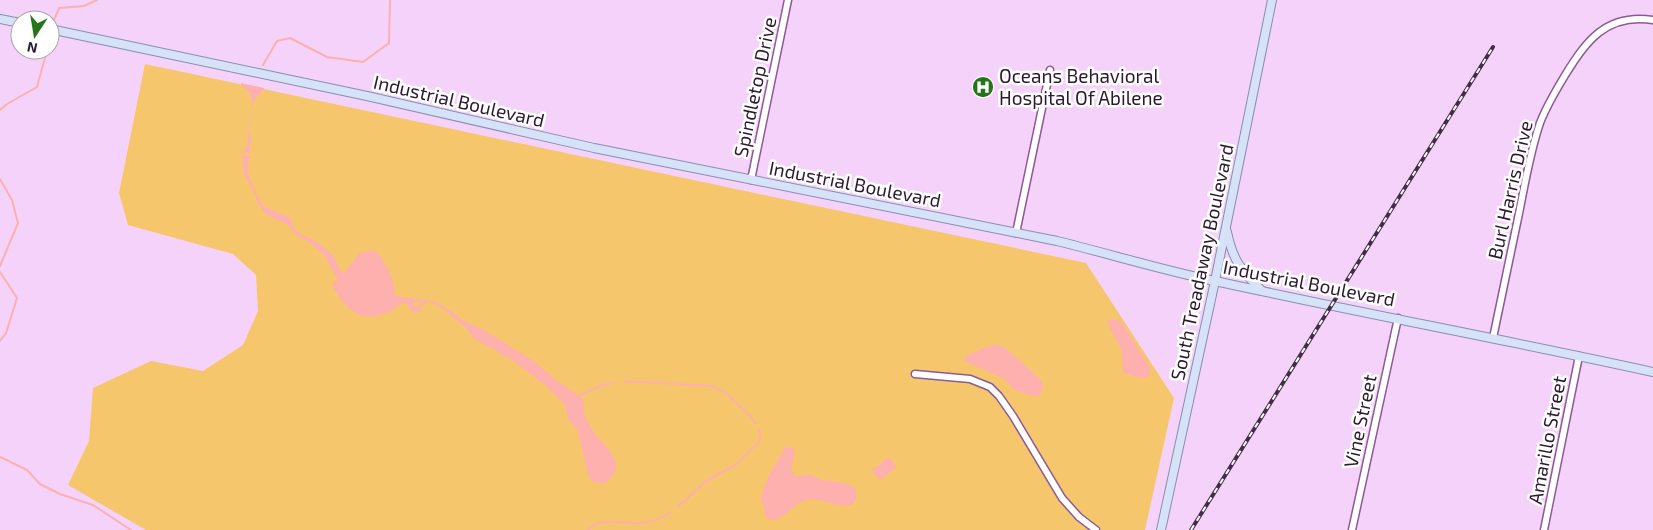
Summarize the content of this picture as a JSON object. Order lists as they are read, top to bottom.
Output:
{
  "streets": {
    "main road": ["Industrial Boulevard", "South Treadaway Boulevard"],
    "street": [
      "Spindletop Drive",
      "Burl Harris Drive",
      "Vine Street",
      "Amarillo Street"
    ]
  },
  "crossings": [
    ["Spindletop Drive", "Industrial Boulevard"],
    ["Industrial Boulevard", "Burl Harris Drive"],
    ["Industrial Boulevard", "South Treadaway Boulevard"],
    ["Industrial Boulevard", "Vine Street"],
    ["Industrial Boulevard", "Amarillo Street"]
  ],
  "places": {
    "hospital": ["Oceans Behavioral Hospital Of Abilene"]
  },
  "north": "bottom"
}
